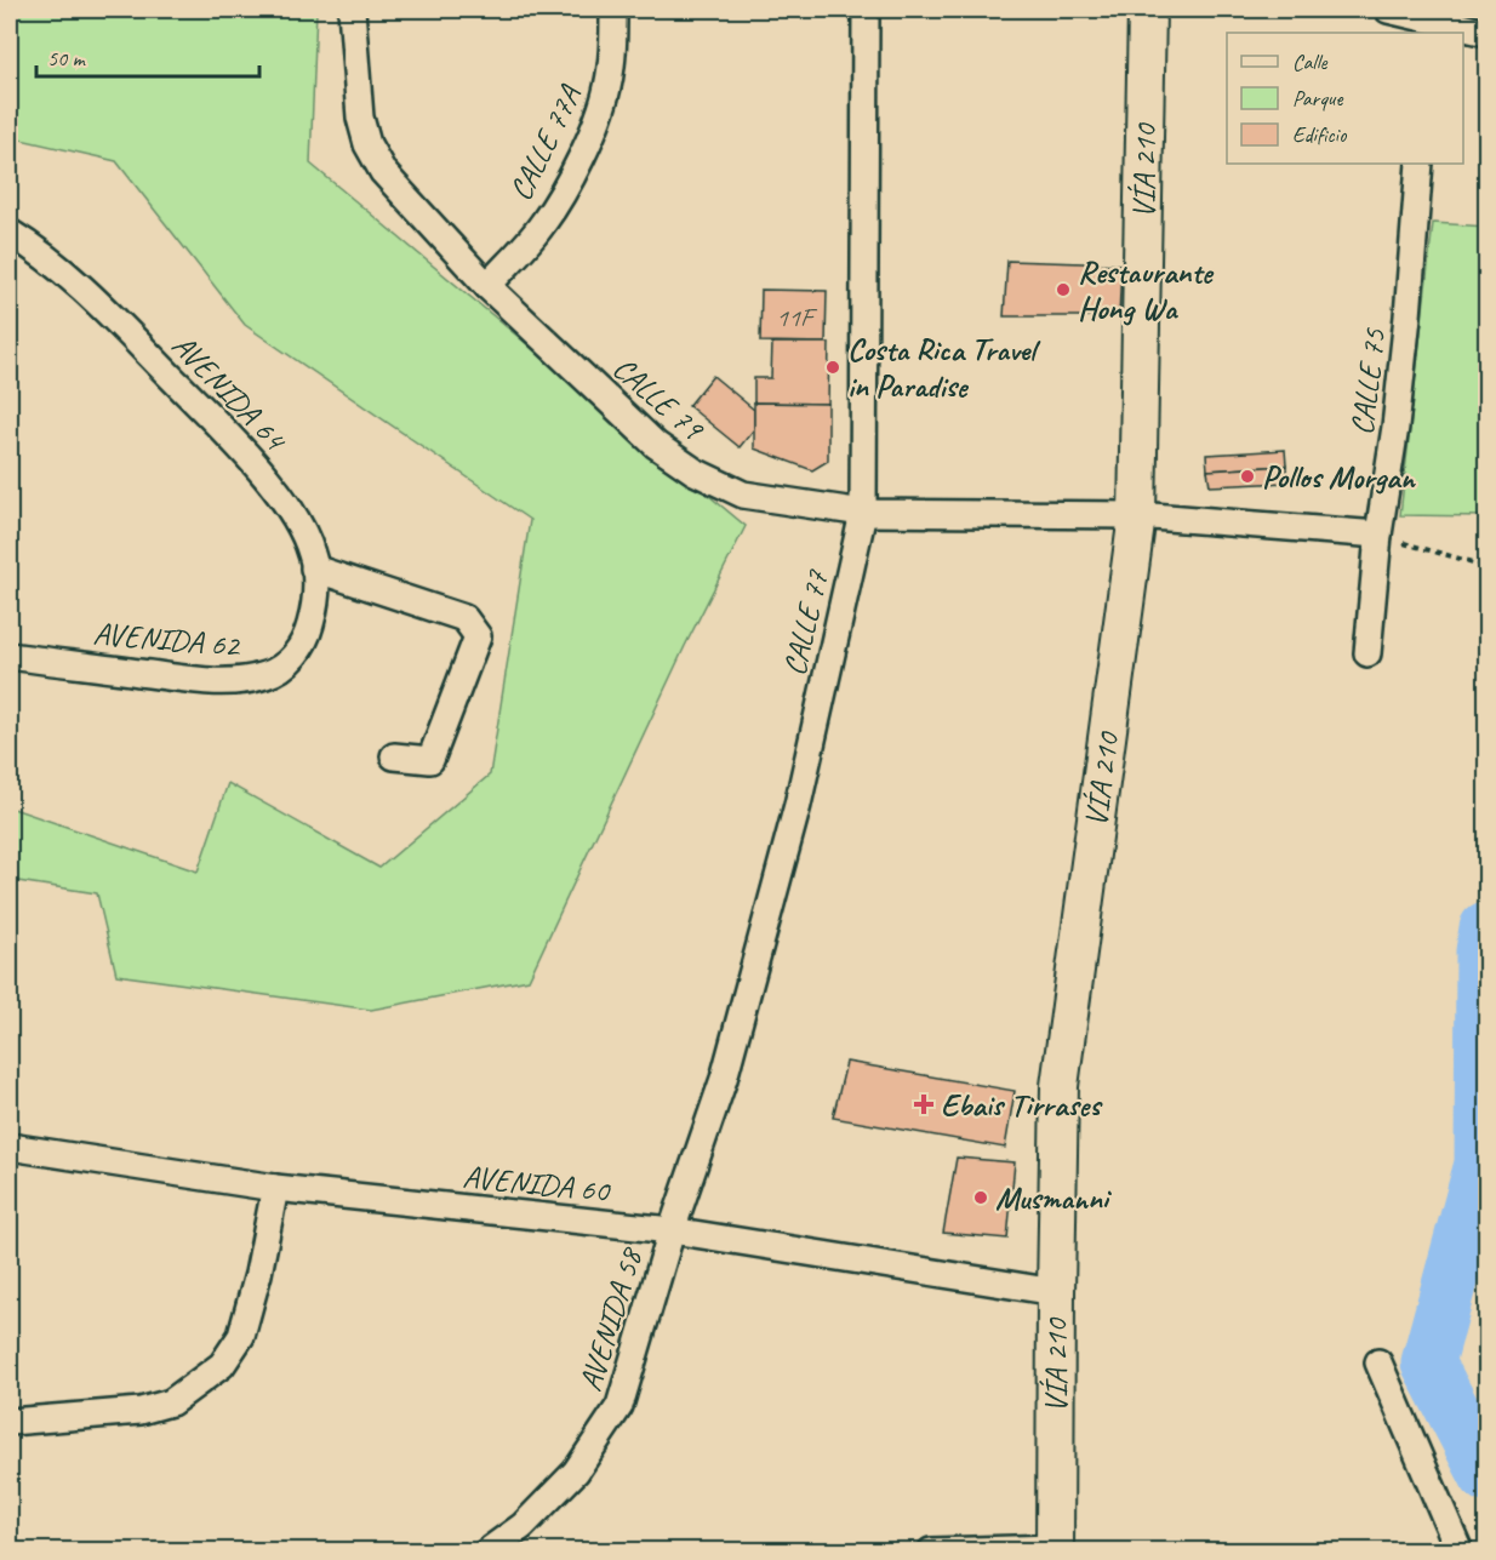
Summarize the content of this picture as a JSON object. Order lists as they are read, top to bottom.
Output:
{
  "streets": {
    "main road": ["VÍA 210"],
    "street": [
      "CALLE 77A",
      "CALLE 75",
      "AVENIDA 64",
      "CALLE 79",
      "CALLE 77",
      "AVENIDA 62",
      "AVENIDA 60",
      "AVENIDA 58"
    ]
  },
  "crossings": [
    ["CALLE 77A", "CALLE 79"],
    ["VÍA 210", "CALLE 79"],
    ["VÍA 210", "AVENIDA 60"],
    ["AVENIDA 64", "AVENIDA 62"],
    ["CALLE 79", "CALLE 77"],
    ["CALLE 77", "AVENIDA 60"],
    ["CALLE 77", "AVENIDA 58"],
    ["AVENIDA 60", "AVENIDA 58"]
  ],
  "places": {
    "other": [
      "Restaurante Hong Wa",
      "Costa Rica Travel in Paradise",
      "Pollos Morgan",
      "Musmanni"
    ],
    "health": ["Ebais Tirrases"]
  },
  "house_numbers": ["11F"],
  "legend": ["Calle", "Parque", "Edificio"],
  "scale_bar": "50 m"
}
